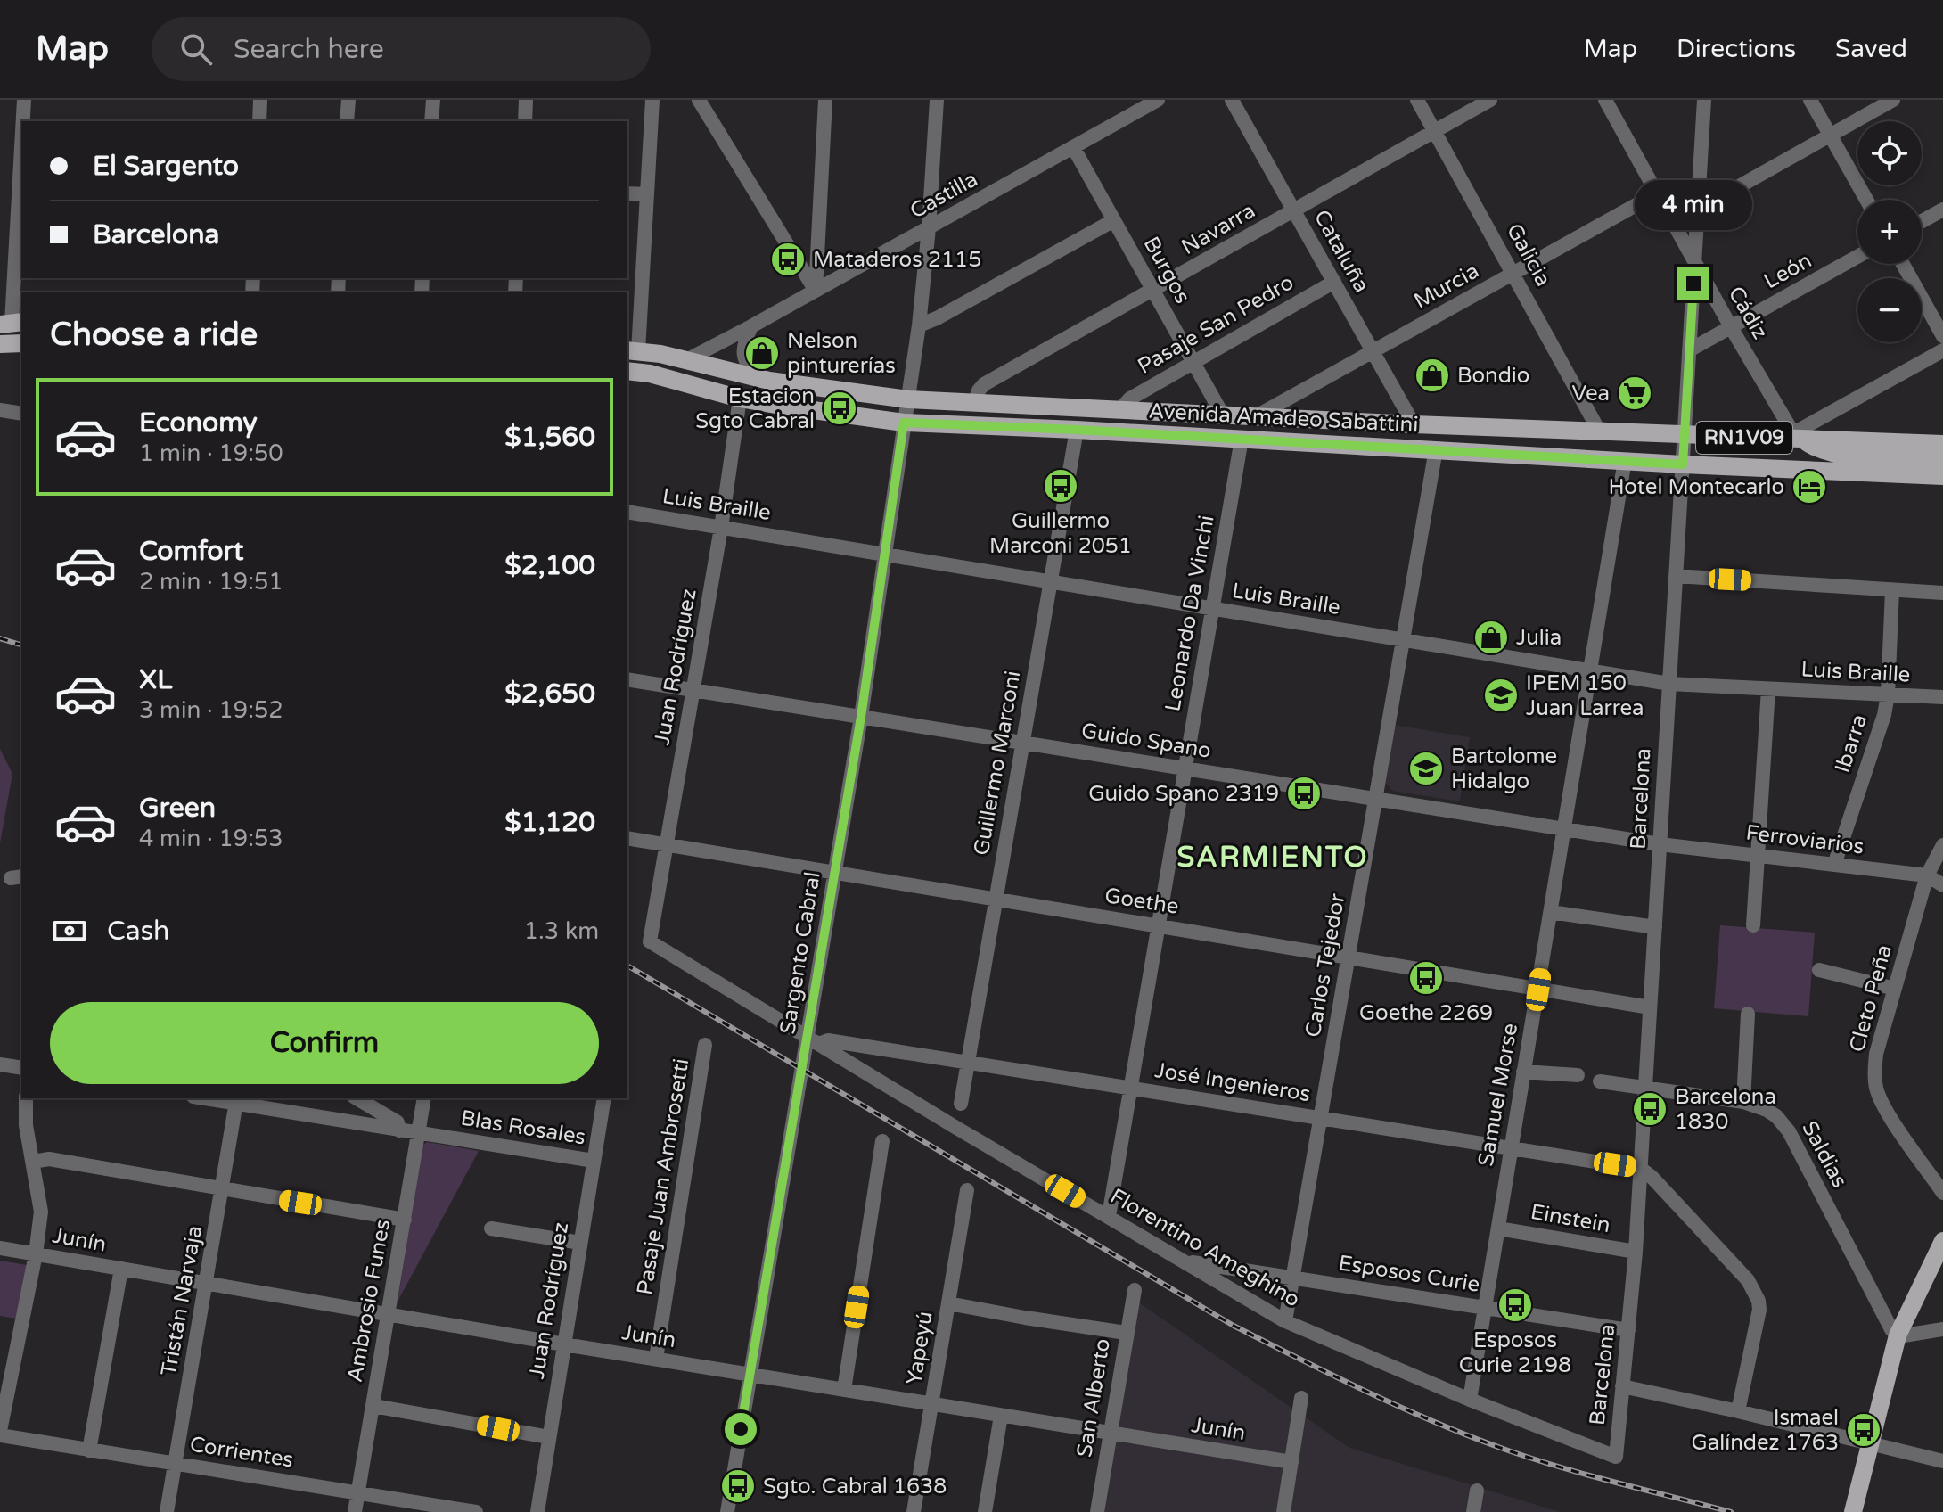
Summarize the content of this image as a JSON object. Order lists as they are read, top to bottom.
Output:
{
  "streets": {
    "main road": ["Avenida Amadeo Sabattini", "RN1V09"],
    "street": [
      "Castilla",
      "Navarra",
      "Cataluña",
      "Galicia",
      "Burgos",
      "León",
      "Murcia",
      "Cádiz",
      "Pasaje San Pedro",
      "Luis Braille",
      "Leonardo Da Vinchi",
      "Juan Rodríguez",
      "Guido Spano",
      "Ibarra",
      "Guillermo Marconi",
      "Barcelona",
      "Ferroviarios",
      "Goethe",
      "Sargento Cabral",
      "Carlos Tejedor",
      "Cleto Peña",
      "José Ingenieros",
      "Samuel Morse",
      "Blas Rosales",
      "Saldias",
      "Pasaje Juan Ambrosetti",
      "Einstein",
      "Junín",
      "Florentino Ameghino",
      "Esposos Curie",
      "Tristán Narvaja",
      "Ambrosio Funes",
      "Yapeyú",
      "San Alberto",
      "Corrientes"
    ]
  },
  "crossings": [
    ["Castilla", "Burgos"],
    ["Castilla", "Avenida Amadeo Sabattini"],
    ["Castilla", "Sargento Cabral"],
    ["Navarra", "Cataluña"],
    ["Navarra", "Galicia"],
    ["Navarra", "Burgos"],
    ["Navarra", "Avenida Amadeo Sabattini"],
    ["Cataluña", "Murcia"],
    ["Cataluña", "Pasaje San Pedro"],
    ["Cataluña", "Avenida Amadeo Sabattini"],
    ["Galicia", "Murcia"],
    ["Galicia", "Avenida Amadeo Sabattini"],
    ["Burgos", "Pasaje San Pedro"],
    ["Burgos", "Avenida Amadeo Sabattini"],
    ["León", "Cádiz"],
    ["León", "Barcelona"],
    ["Murcia", "Cádiz"],
    ["Murcia", "Avenida Amadeo Sabattini"],
    ["Cádiz", "Avenida Amadeo Sabattini"],
    ["Cádiz", "Barcelona"],
    ["Pasaje San Pedro", "Avenida Amadeo Sabattini"],
    ["Avenida Amadeo Sabattini", "Leonardo Da Vinchi"],
    ["Avenida Amadeo Sabattini", "Juan Rodríguez"],
    ["Avenida Amadeo Sabattini", "Guillermo Marconi"],
    ["Avenida Amadeo Sabattini", "Barcelona"],
    ["Avenida Amadeo Sabattini", "Sargento Cabral"],
    ["Avenida Amadeo Sabattini", "Carlos Tejedor"],
    ["Avenida Amadeo Sabattini", "Samuel Morse"],
    ["Luis Braille", "Leonardo Da Vinchi"],
    ["Luis Braille", "Juan Rodríguez"],
    ["Luis Braille", "Ibarra"],
    ["Luis Braille", "Guillermo Marconi"],
    ["Luis Braille", "Barcelona"],
    ["Luis Braille", "Sargento Cabral"],
    ["Luis Braille", "Carlos Tejedor"],
    ["Luis Braille", "Samuel Morse"],
    ["Leonardo Da Vinchi", "Guido Spano"],
    ["Leonardo Da Vinchi", "Goethe"],
    ["Leonardo Da Vinchi", "José Ingenieros"],
    ["Leonardo Da Vinchi", "Florentino Ameghino"],
    ["Juan Rodríguez", "Guido Spano"],
    ["Juan Rodríguez", "Goethe"],
    ["Juan Rodríguez", "Blas Rosales"],
    ["Juan Rodríguez", "Junín"],
    ["Juan Rodríguez", "Florentino Ameghino"],
    ["Guido Spano", "Guillermo Marconi"],
    ["Guido Spano", "Barcelona"],
    ["Guido Spano", "Ferroviarios"],
    ["Guido Spano", "Sargento Cabral"],
    ["Guido Spano", "Carlos Tejedor"],
    ["Guido Spano", "Samuel Morse"],
    ["Ibarra", "Ferroviarios"],
    ["Guillermo Marconi", "Goethe"],
    ["Guillermo Marconi", "José Ingenieros"],
    ["Barcelona", "Ferroviarios"],
    ["Barcelona", "Goethe"],
    ["Barcelona", "José Ingenieros"],
    ["Barcelona", "Saldias"],
    ["Barcelona", "Einstein"],
    ["Barcelona", "Florentino Ameghino"],
    ["Barcelona", "Esposos Curie"],
    ["Ferroviarios", "Cleto Peña"],
    ["Goethe", "Sargento Cabral"],
    ["Goethe", "Carlos Tejedor"],
    ["Goethe", "Samuel Morse"],
    ["Sargento Cabral", "José Ingenieros"],
    ["Sargento Cabral", "Junín"],
    ["Sargento Cabral", "Florentino Ameghino"],
    ["Carlos Tejedor", "José Ingenieros"],
    ["Carlos Tejedor", "Florentino Ameghino"],
    ["Carlos Tejedor", "Esposos Curie"],
    ["José Ingenieros", "Samuel Morse"],
    ["José Ingenieros", "Florentino Ameghino"],
    ["Samuel Morse", "Einstein"],
    ["Samuel Morse", "Florentino Ameghino"],
    ["Samuel Morse", "Esposos Curie"],
    ["Blas Rosales", "Tristán Narvaja"],
    ["Blas Rosales", "Ambrosio Funes"],
    ["Pasaje Juan Ambrosetti", "Junín"],
    ["Junín", "Tristán Narvaja"],
    ["Junín", "Ambrosio Funes"],
    ["Junín", "Yapeyú"],
    ["Junín", "San Alberto"],
    ["Florentino Ameghino", "Esposos Curie"],
    ["Tristán Narvaja", "Corrientes"],
    ["Ambrosio Funes", "Corrientes"]
  ],
  "districts": ["SARMIENTO"],
  "places": {
    "bus stop": [
      "Mataderos 2115",
      "Estacion Sgto Cabral",
      "Guillermo Marconi 2051",
      "Guido Spano 2319",
      "Goethe 2269",
      "Barcelona 1830",
      "Esposos Curie 2198",
      "Ismael Galíndez 1763",
      "Sgto. Cabral 1638"
    ],
    "shop": ["Nelson pinturerías", "Bondio", "Julia"],
    "supermarket": ["Vea"],
    "hotel": ["Hotel Montecarlo"],
    "school or university": ["IPEM 150 Juan Larrea", "Bartolome Hidalgo"]
  },
  "page": {
    "header": "Map",
    "search": "Search here",
    "nav": ["Map", "Directions", "Saved"],
    "map_buttons": ["+", "−"],
    "banner": ["El Sargento", "Barcelona"],
    "bubble": "4 min",
    "heading": "Choose a ride",
    "list": [
      {
        "name": "Economy",
        "note": "1 min · 19:50",
        "value": "$1,560"
      },
      {
        "name": "Comfort",
        "note": "2 min · 19:51",
        "value": "$2,100"
      },
      {
        "name": "XL",
        "note": "3 min · 19:52",
        "value": "$2,650"
      },
      {
        "name": "Green",
        "note": "4 min · 19:53",
        "value": "$1,120"
      }
    ],
    "pay": ["Cash", "1.3 km"],
    "buttons": "Confirm"
  }
}
